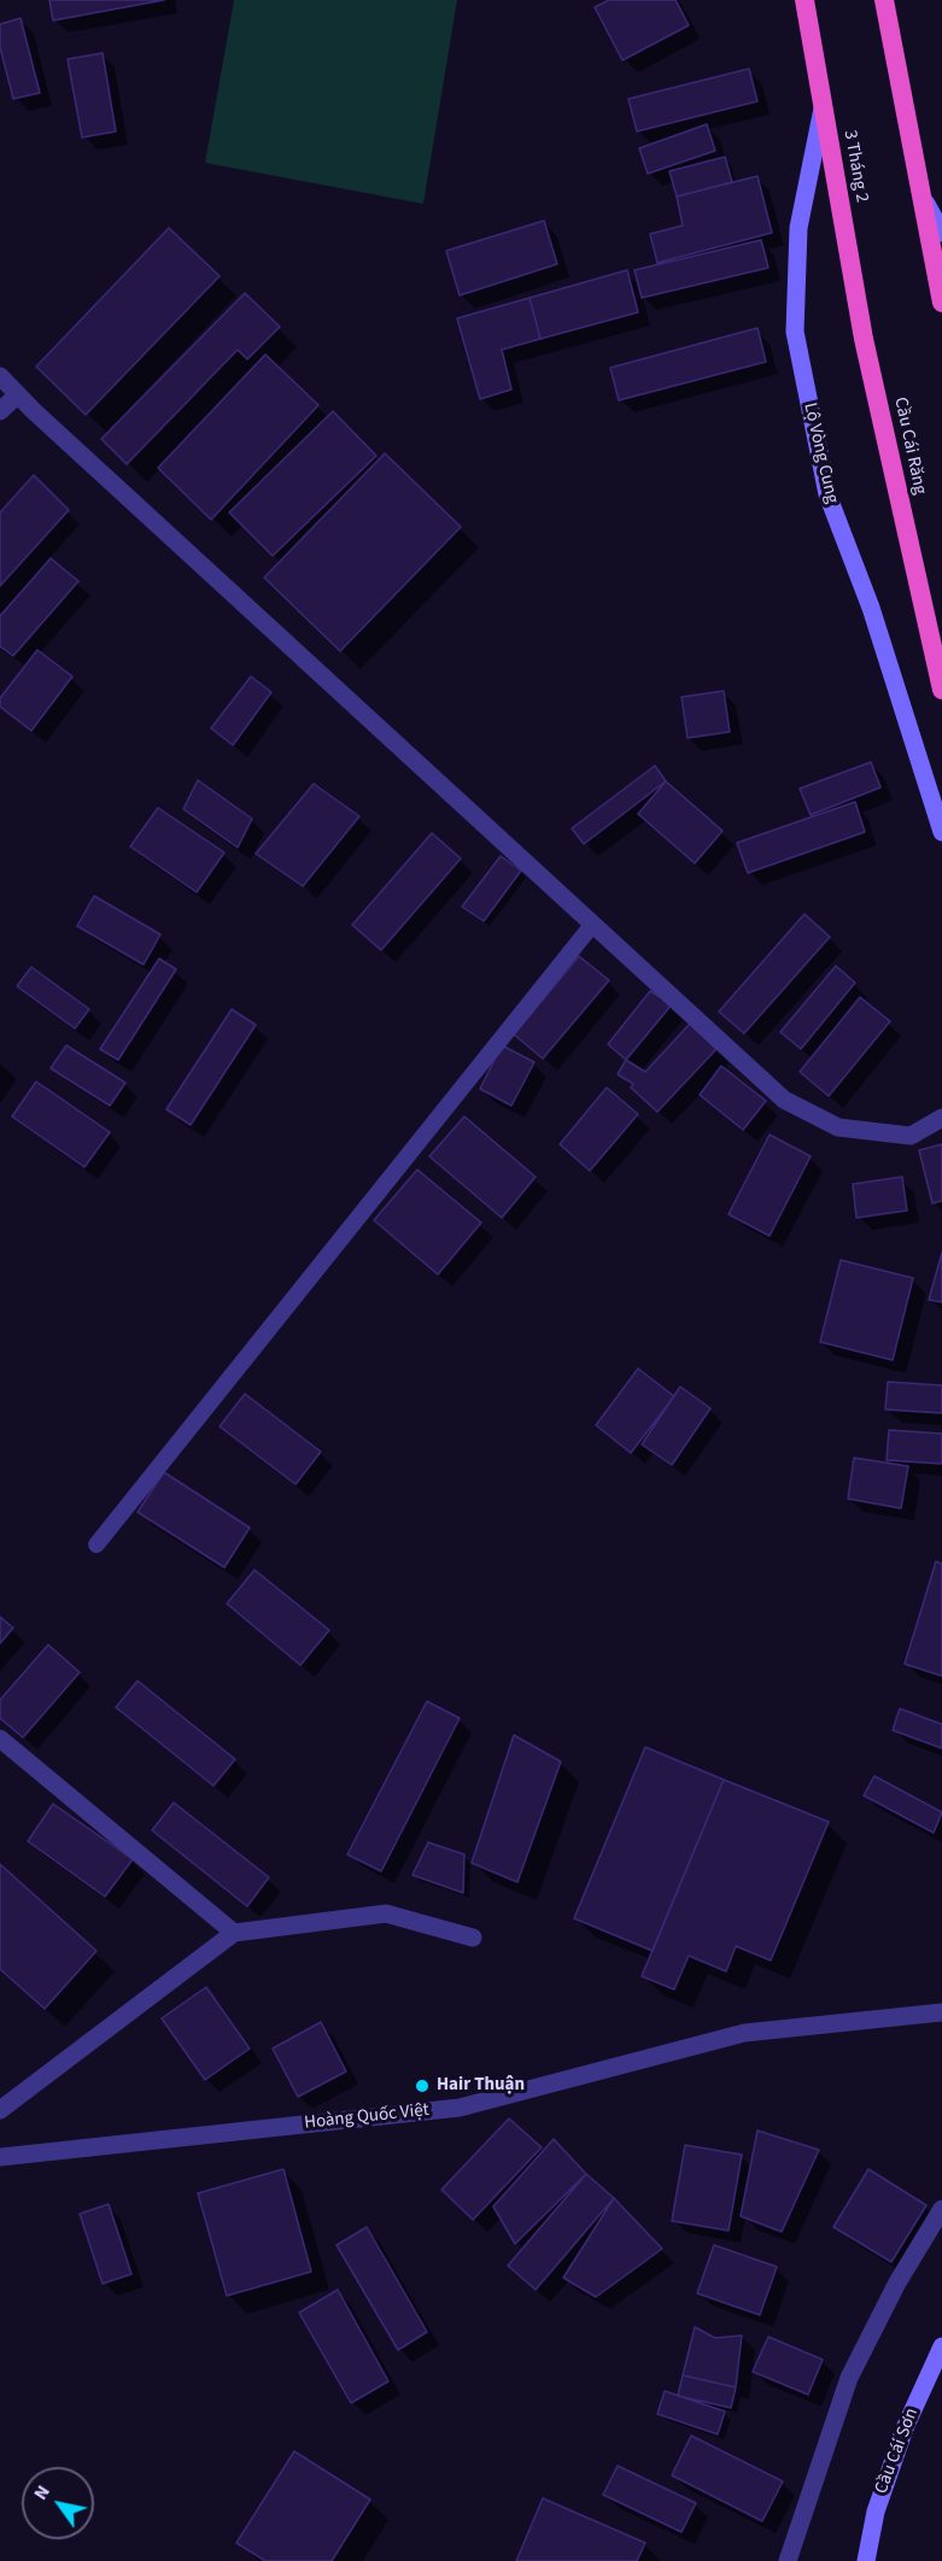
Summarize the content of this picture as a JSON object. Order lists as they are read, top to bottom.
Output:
{
  "streets": {
    "highway": ["3 Tháng 2", "Cầu Cái Răng"],
    "main road": ["Lộ Vòng Cung", "Cầu Cái Sơn"],
    "street": ["Hoàng Quốc Việt"]
  },
  "crossings": [
    ["3 Tháng 2", "Cầu Cái Răng"],
    ["3 Tháng 2", "Lộ Vòng Cung"]
  ],
  "places": ["Hair Thuận"],
  "north": "top left"
}
